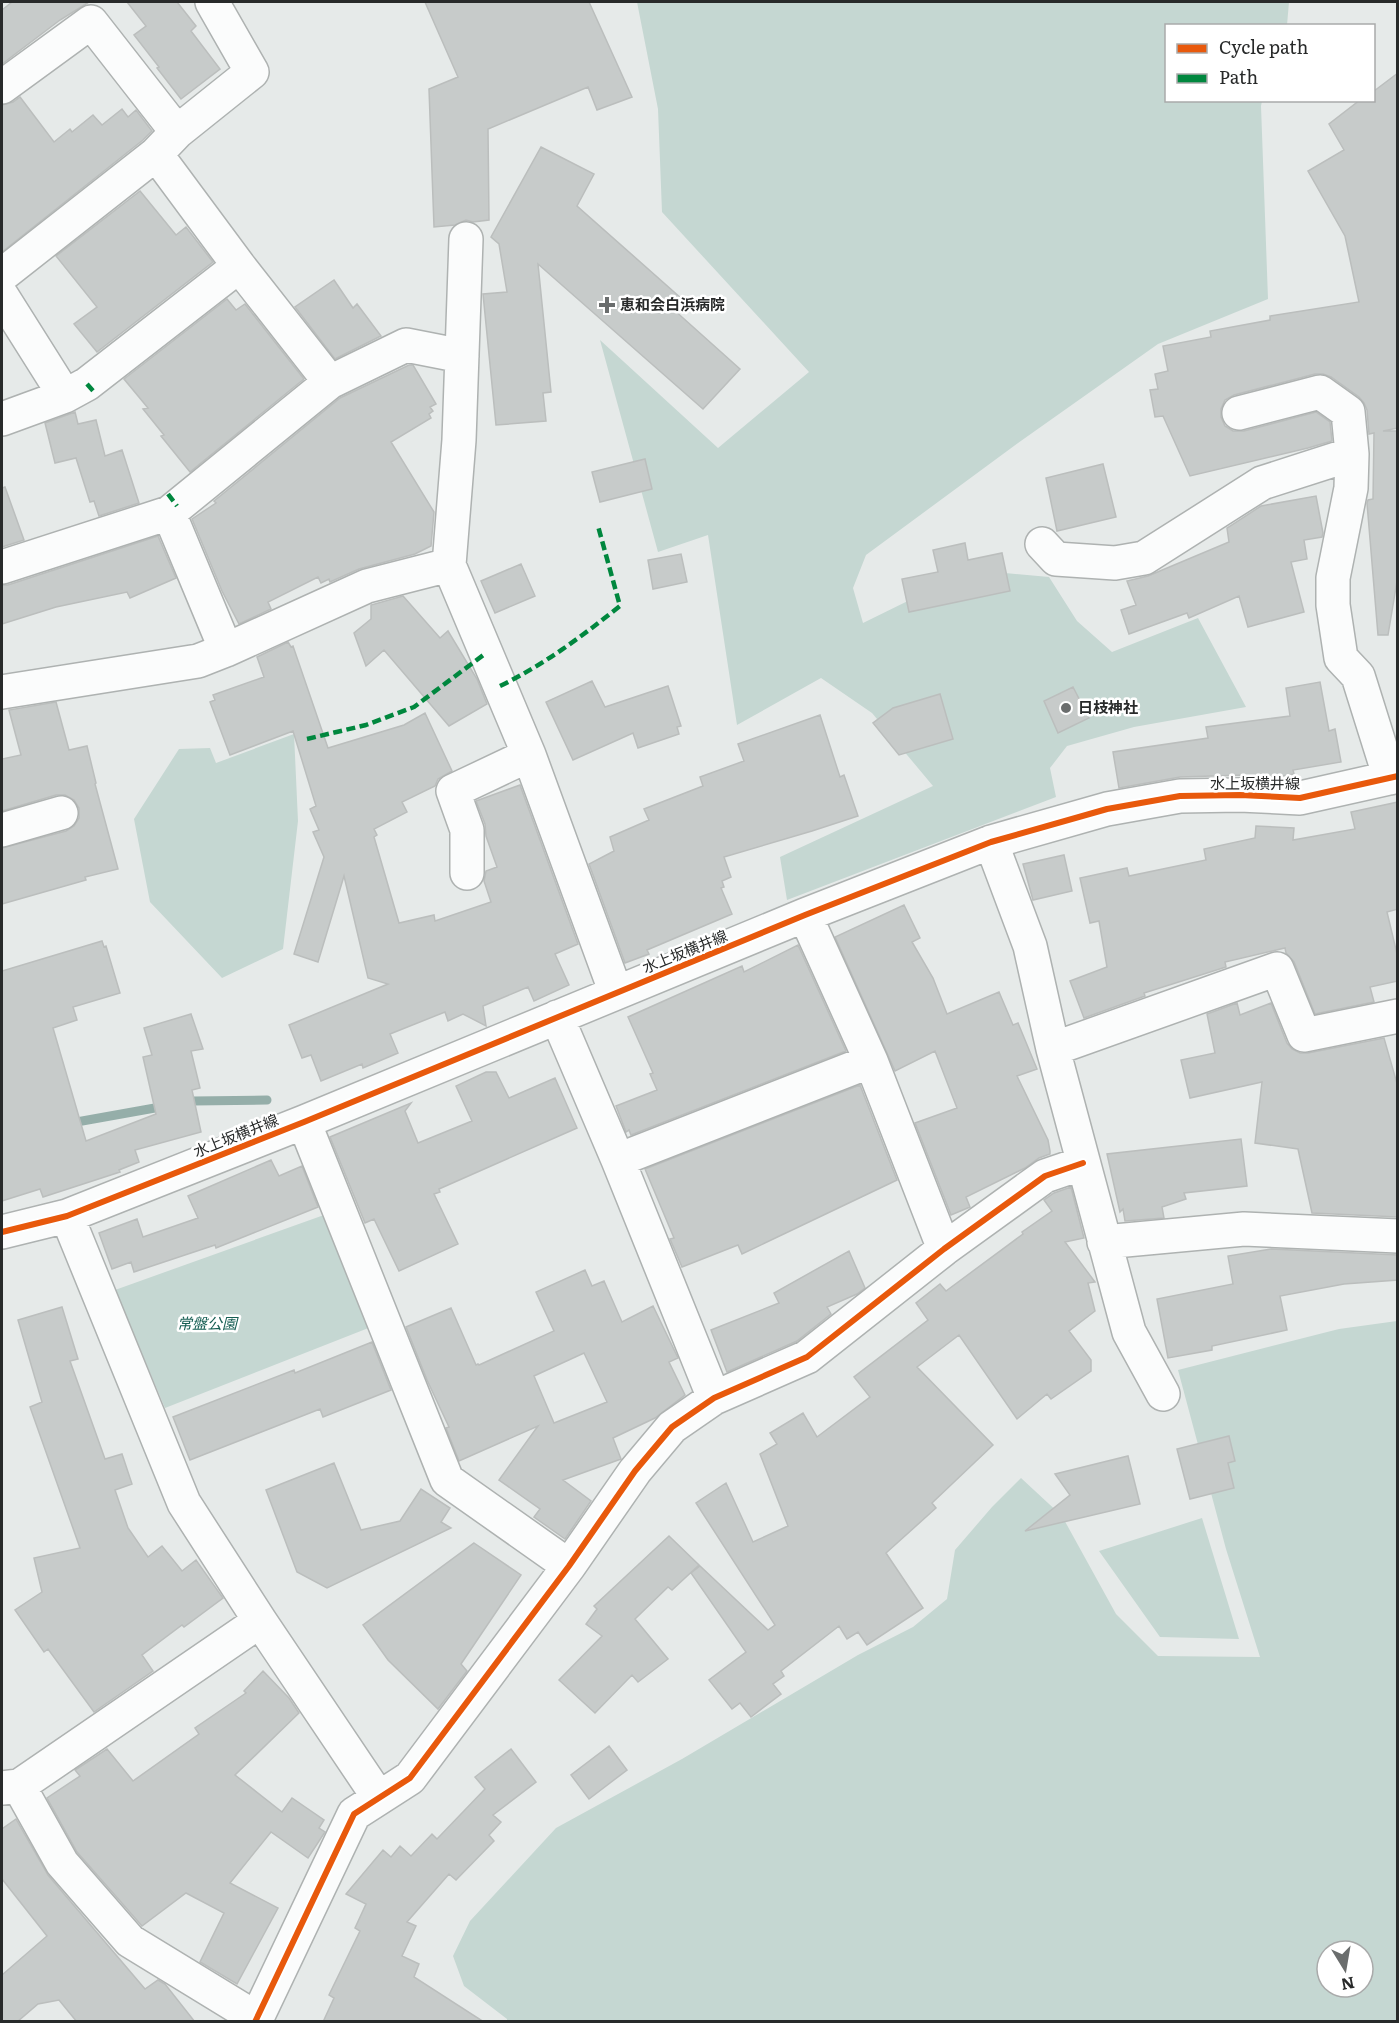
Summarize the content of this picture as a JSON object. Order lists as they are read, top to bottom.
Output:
{
  "streets": {
    "street": ["水上坂横井線"]
  },
  "parks": ["常盤公園"],
  "places": {
    "health": ["恵和会白浜病院"],
    "other": ["日枝神社"]
  },
  "legend": ["Cycle path", "Path"],
  "north": "bottom"
}
